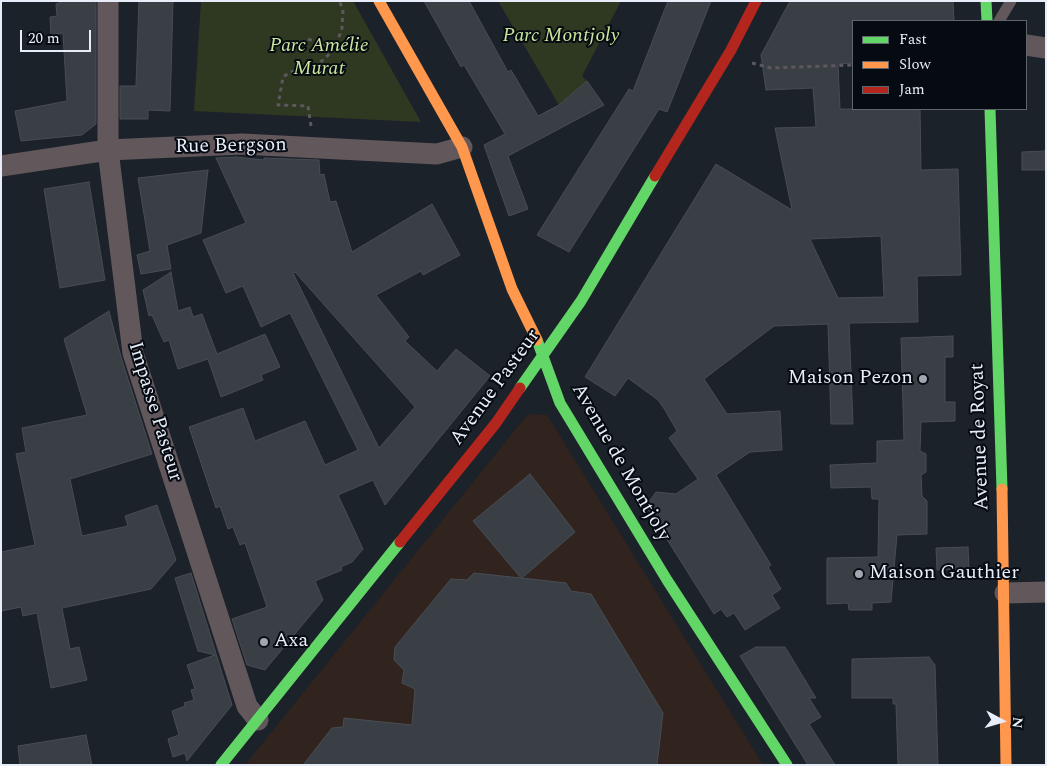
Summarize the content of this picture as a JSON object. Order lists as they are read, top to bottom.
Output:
{
  "streets": {
    "street": [
      "Rue Bergson",
      "Avenue Pasteur",
      "Impasse Pasteur",
      "Avenue de Royat",
      "Avenue de Montjoly"
    ]
  },
  "crossings": [
    ["Rue Bergson", "Impasse Pasteur"],
    ["Rue Bergson", "Avenue de Montjoly"],
    ["Avenue Pasteur", "Impasse Pasteur"],
    ["Avenue Pasteur", "Avenue de Montjoly"]
  ],
  "parks": ["Parc Montjoly", "Parc Amélie Murat"],
  "places": ["Maison Pezon", "Maison Gauthier", "Axa"],
  "legend": ["Fast", "Slow", "Jam"],
  "scale_bar": "20 m",
  "north": "right"
}
